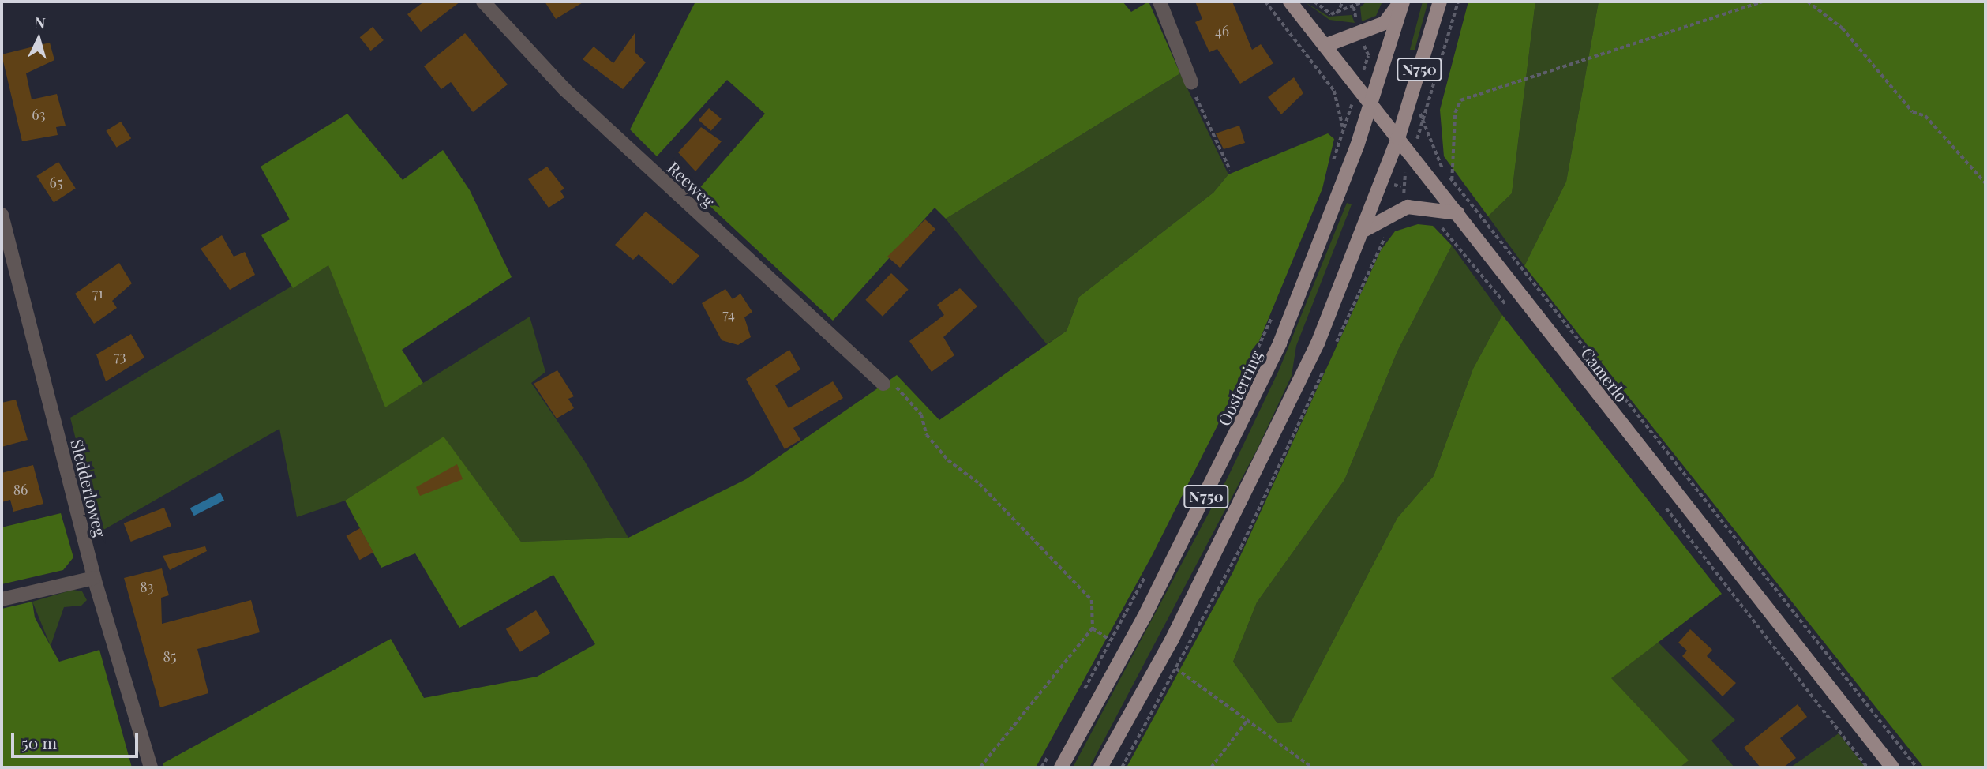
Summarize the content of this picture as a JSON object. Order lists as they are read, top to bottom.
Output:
{
  "streets": {
    "main road": ["N750", "Camerlo", "Oosterring"],
    "street": ["Reeweg", "Sledderloweg"]
  },
  "crossings": [
    ["N750", "Camerlo"],
    ["Camerlo", "Oosterring"]
  ],
  "house_numbers": [
    "46",
    "63",
    "65",
    "71",
    "74",
    "73",
    "86",
    "83",
    "85"
  ],
  "scale_bar": "50 m",
  "north": "top"
}
